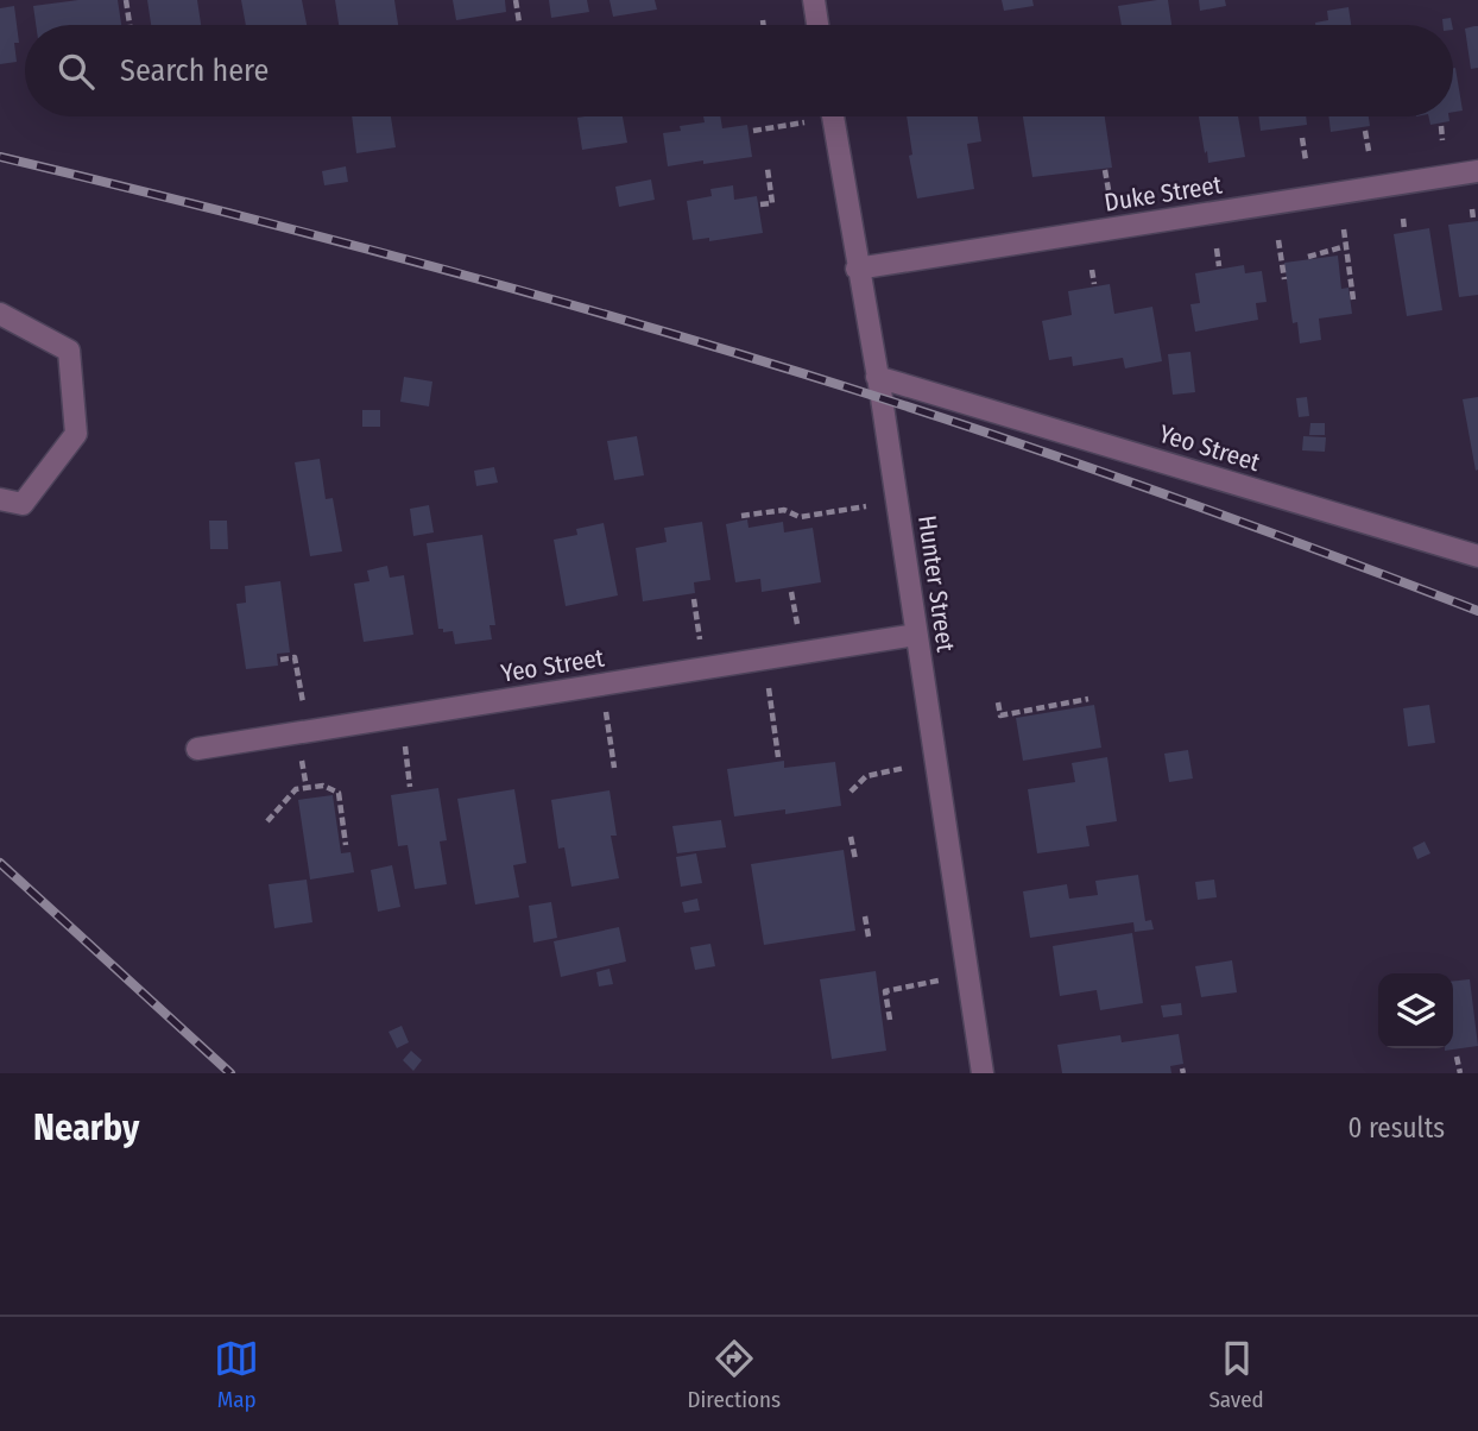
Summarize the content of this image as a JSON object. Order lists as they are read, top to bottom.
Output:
{
  "streets": {
    "street": ["Duke Street", "Yeo Street", "Hunter Street"]
  },
  "crossings": [
    ["Duke Street", "Hunter Street"],
    ["Yeo Street", "Hunter Street"]
  ],
  "page": {
    "search": "Search here",
    "heading": ["Nearby", "0 results"],
    "nav": ["Map", "Directions", "Saved"]
  }
}
